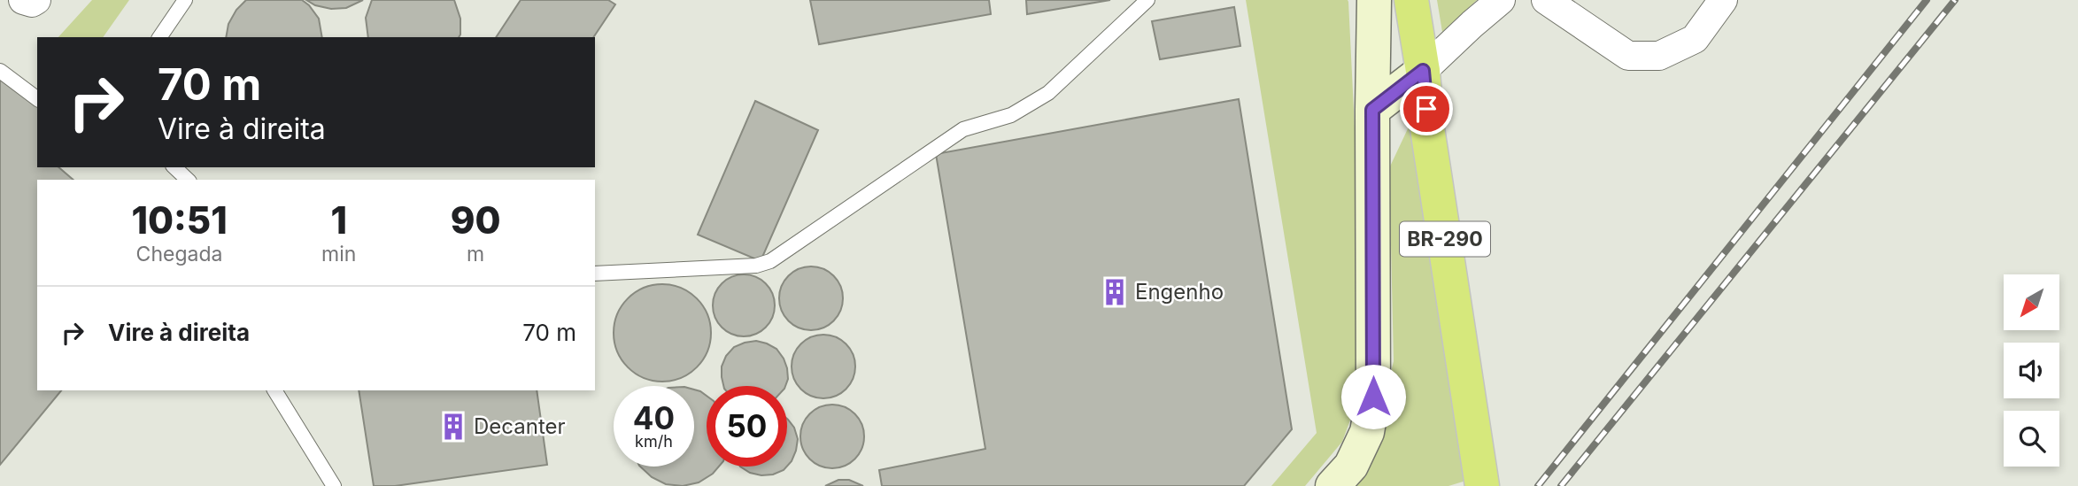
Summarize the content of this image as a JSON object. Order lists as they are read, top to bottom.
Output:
{
  "streets": {
    "highway": ["BR-290"]
  },
  "places": {
    "building": ["Engenho", "Decanter"]
  },
  "north": "bottom left",
  "page": {
    "turn": ["70 m", "Vire à direita"],
    "eta": [
      "10:51",
      "Chegada",
      "1",
      "min",
      "90",
      "m"
    ],
    "list": [
      {
        "name": "Vire à direita",
        "value": "70 m"
      }
    ],
    "speed": "40 km/h",
    "limit": "50"
  }
}
